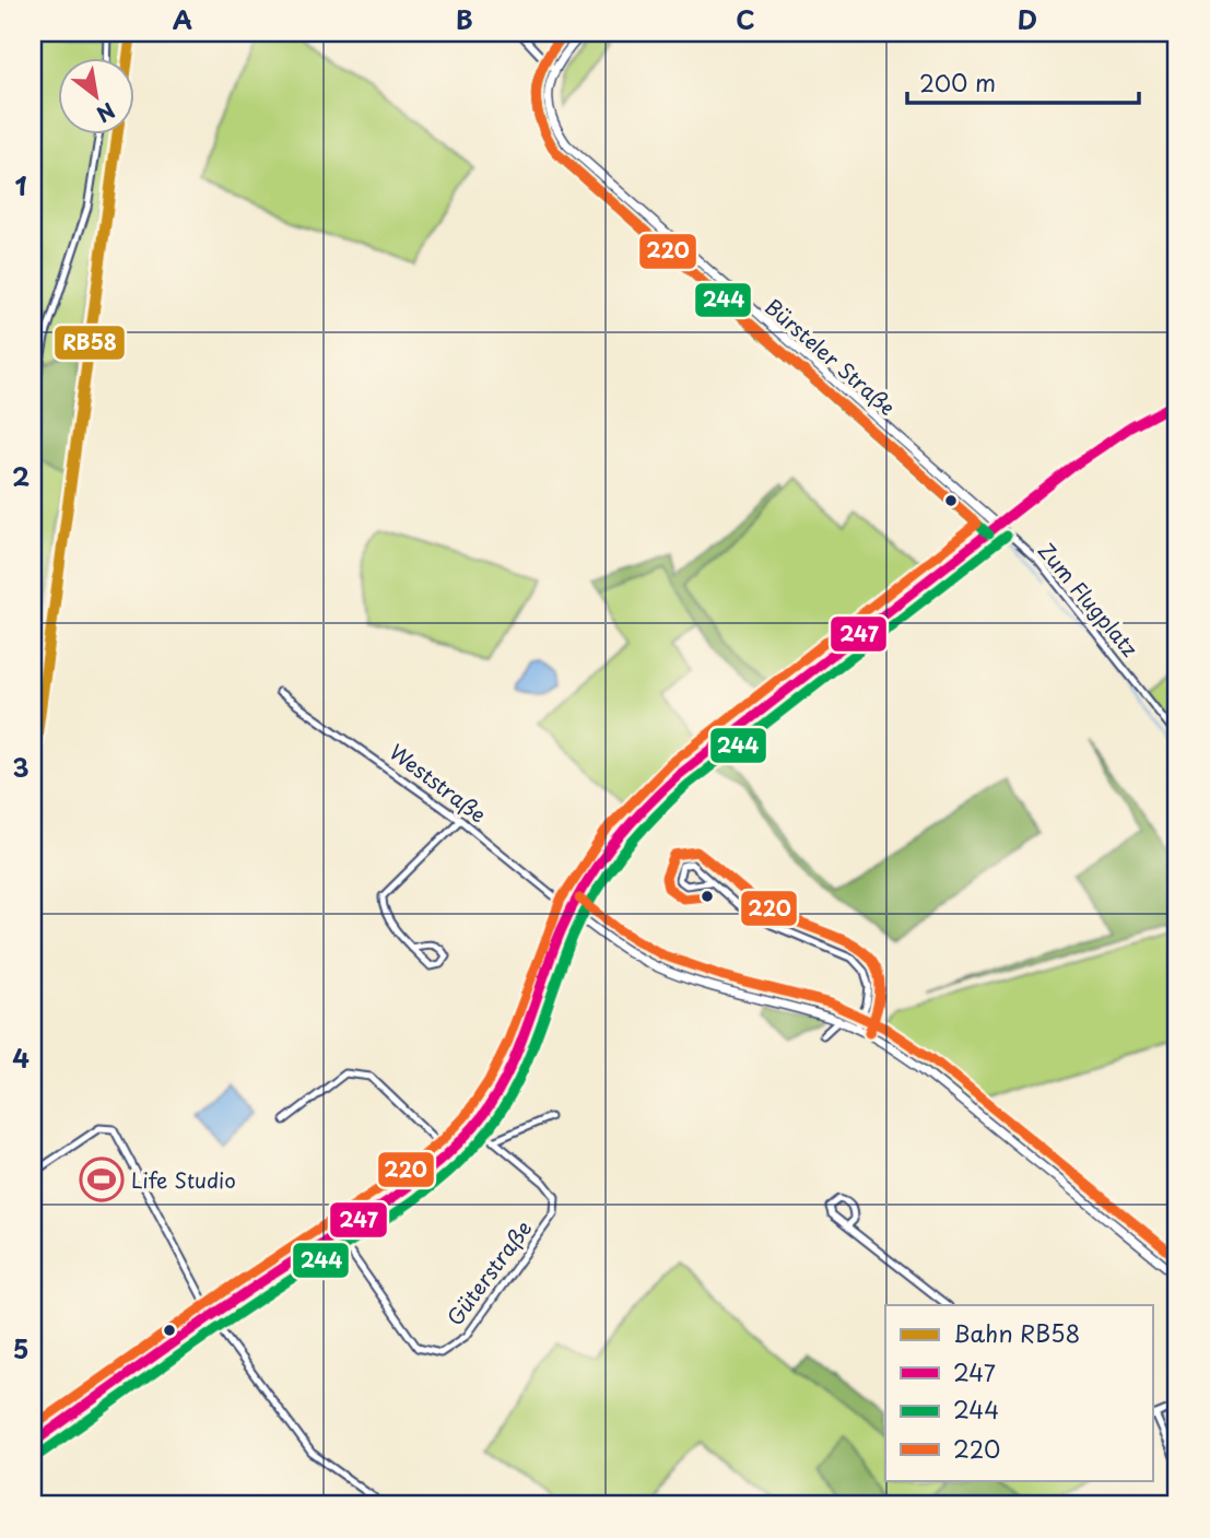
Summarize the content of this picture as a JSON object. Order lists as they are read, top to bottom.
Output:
{
  "streets": {
    "street": [
      "Bürsteler Straße",
      "Zum Flugplatz",
      "Weststraße",
      "Güterstraße"
    ]
  },
  "crossings": [
    ["Bürsteler Straße", "Zum Flugplatz"]
  ],
  "places": {
    "sports": ["Life Studio"]
  },
  "lines": [
    "rail line RB58",
    "transit line 244",
    "transit line 220",
    "transit line 247"
  ],
  "legend": [
    "Bahn RB58",
    "247",
    "244",
    "220"
  ],
  "scale_bar": "200 m",
  "north": "bottom right",
  "grid": {
    "columns": [
      "A",
      "B",
      "C",
      "D"
    ],
    "rows": [
      "1",
      "2",
      "3",
      "4",
      "5"
    ]
  }
}
